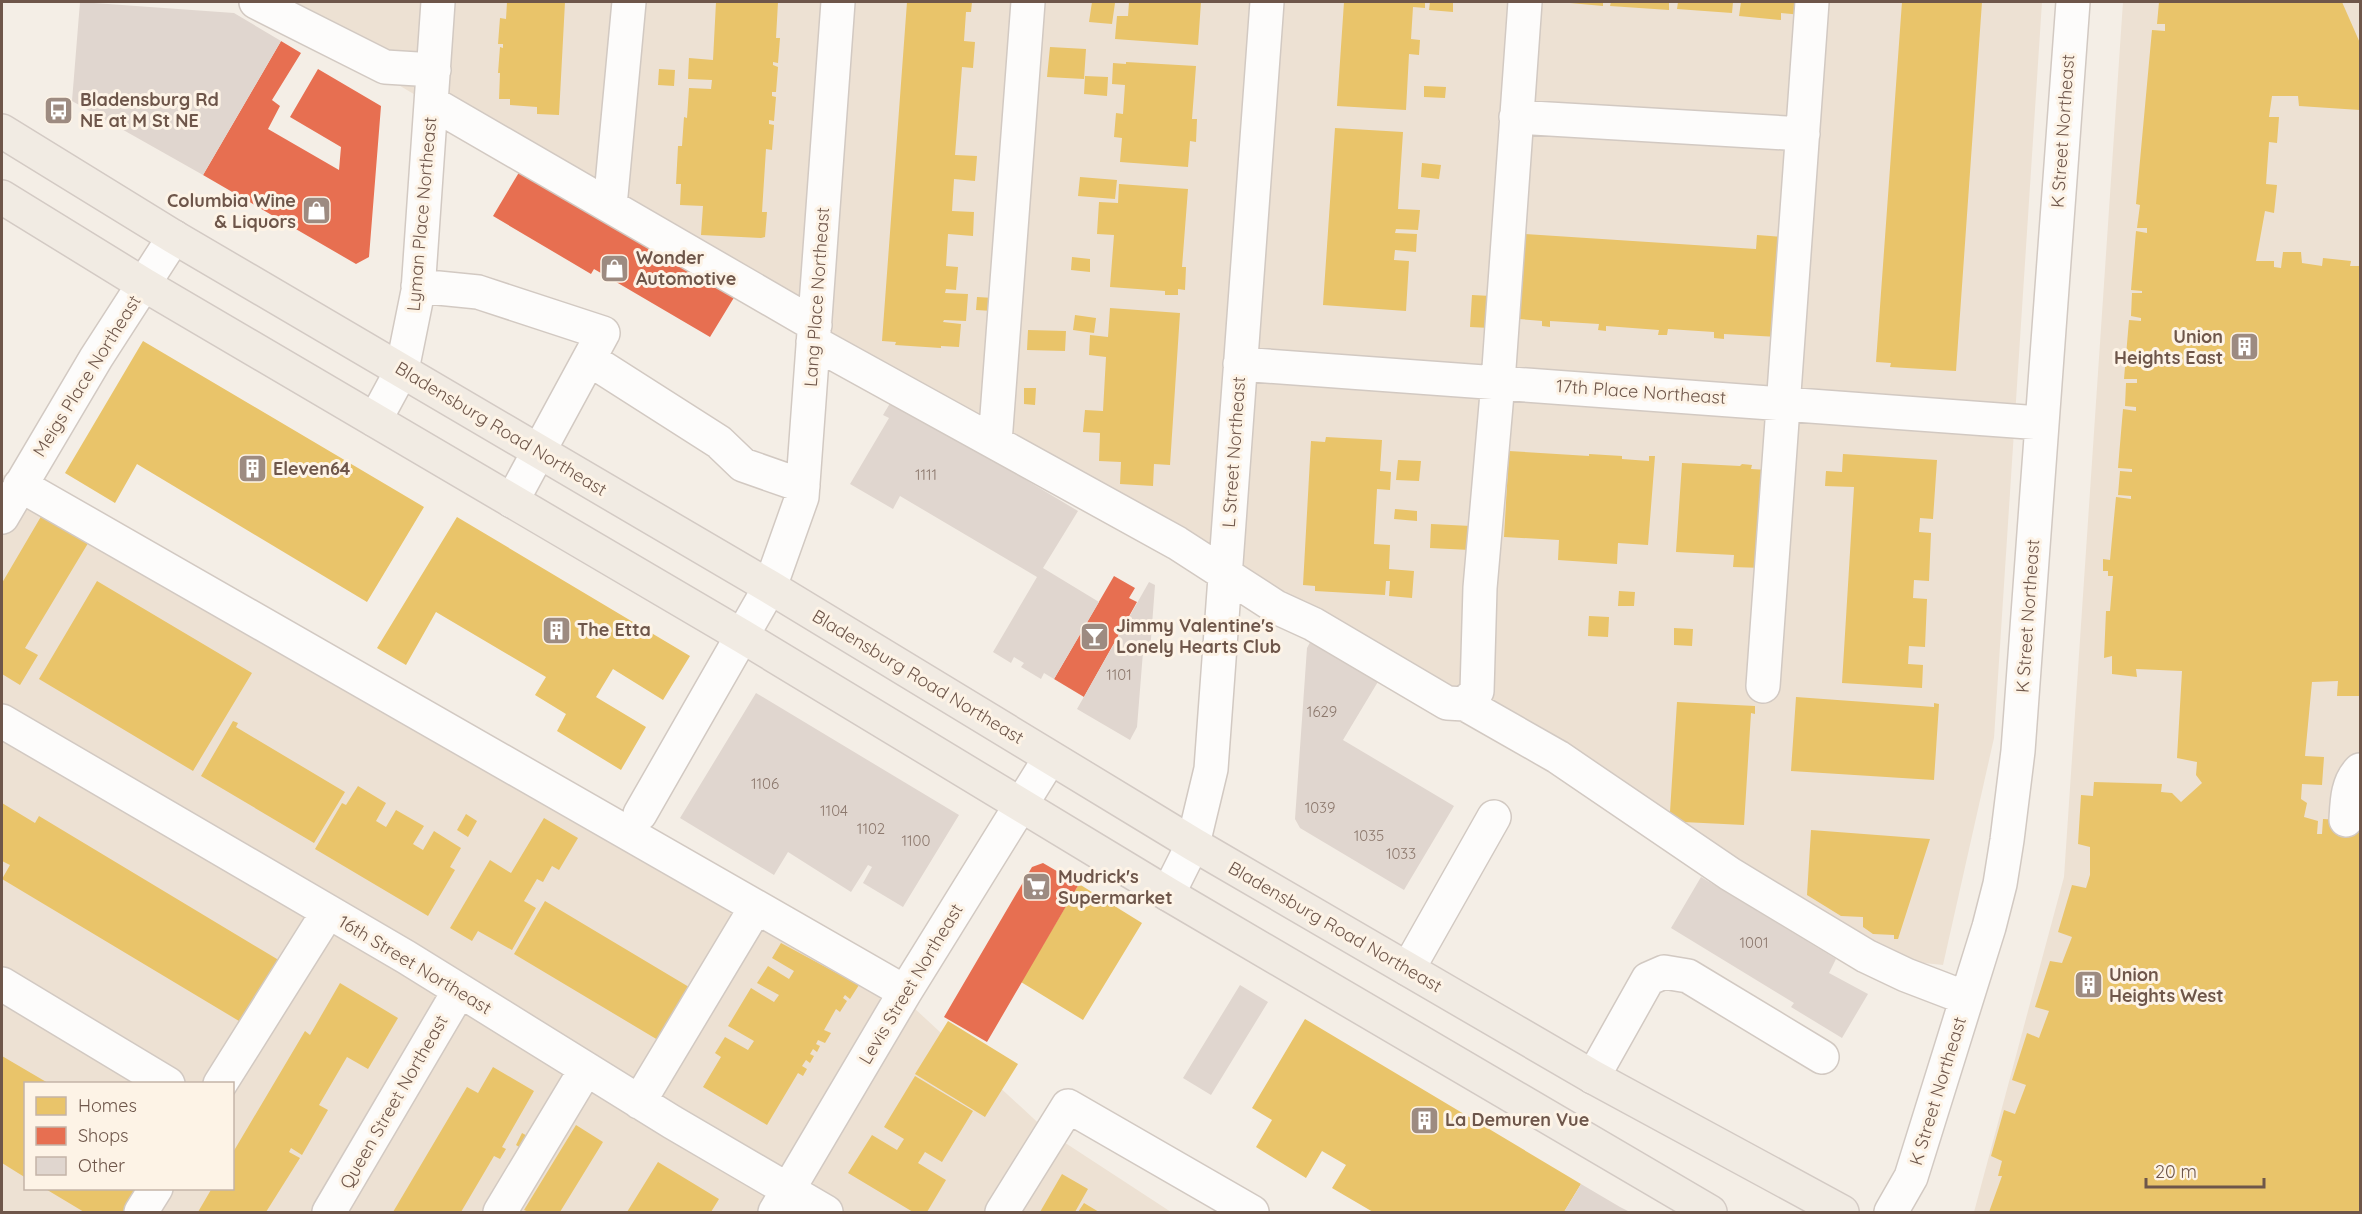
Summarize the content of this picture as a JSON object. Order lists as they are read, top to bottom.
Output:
{
  "streets": {
    "main road": ["Bladensburg Road Northeast"],
    "street": [
      "K Street Northeast",
      "Lyman Place Northeast",
      "Lang Place Northeast",
      "Meigs Place Northeast",
      "17th Place Northeast",
      "L Street Northeast",
      "16th Street Northeast",
      "Levis Street Northeast",
      "Queen Street Northeast"
    ]
  },
  "crossings": [
    ["K Street Northeast", "17th Place Northeast"],
    ["Lyman Place Northeast", "Bladensburg Road Northeast"],
    ["Lang Place Northeast", "Bladensburg Road Northeast"],
    ["Meigs Place Northeast", "Bladensburg Road Northeast"],
    ["17th Place Northeast", "L Street Northeast"],
    ["Bladensburg Road Northeast", "L Street Northeast"],
    ["Bladensburg Road Northeast", "Levis Street Northeast"],
    ["16th Street Northeast", "Levis Street Northeast"],
    ["16th Street Northeast", "Queen Street Northeast"]
  ],
  "places": {
    "bus stop": ["Bladensburg Rd NE at M St NE"],
    "shop": ["Columbia Wine & Liquors", "Wonder Automotive"],
    "building": [
      "Union Heights East",
      "Eleven64",
      "The Etta",
      "Union Heights West",
      "La Demuren Vue"
    ],
    "bar": ["Jimmy Valentine's Lonely Hearts Club"],
    "supermarket": ["Mudrick's Supermarket"]
  },
  "house_numbers": [
    "1111",
    "1101",
    "1629",
    "1106",
    "1039",
    "1104",
    "1102",
    "1035",
    "1100",
    "1033",
    "1001"
  ],
  "legend": ["Homes", "Shops", "Other"],
  "scale_bar": "20 m"
}
